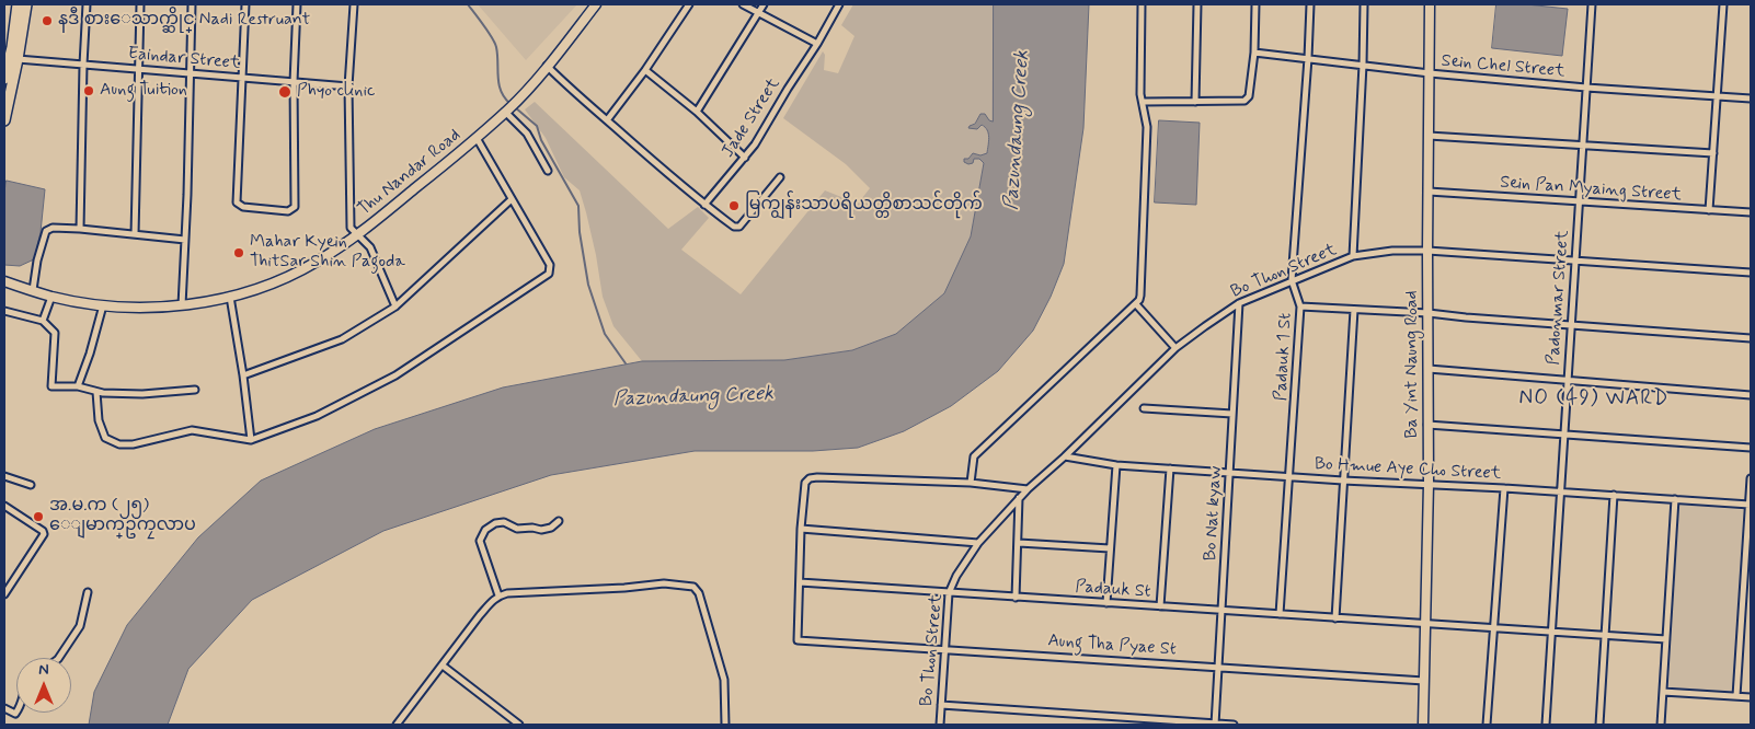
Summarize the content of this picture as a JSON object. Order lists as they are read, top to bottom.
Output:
{
  "streets": {
    "main road": ["Thu Nandar Road", "Ba Yint Naung Road"],
    "street": [
      "Eaindar Street",
      "Sein Chel Street",
      "Jade Street",
      "Sein Pan Myaing Street",
      "Bo Thon Street",
      "Padonmar Street",
      "Padauk 1 St",
      "Bo Hmue Aye Cho Street",
      "Bo Nat kyaw",
      "Padauk St",
      "Aung Tha Pyae St"
    ]
  },
  "crossings": [
    ["Sein Chel Street", "Padonmar Street"],
    ["Sein Chel Street", "Padauk 1 St"],
    ["Sein Chel Street", "Ba Yint Naung Road"],
    ["Sein Pan Myaing Street", "Padonmar Street"],
    ["Sein Pan Myaing Street", "Ba Yint Naung Road"],
    ["Bo Thon Street", "Padonmar Street"],
    ["Bo Thon Street", "Padauk 1 St"],
    ["Bo Thon Street", "Ba Yint Naung Road"],
    ["Bo Thon Street", "Bo Hmue Aye Cho Street"],
    ["Bo Thon Street", "Bo Nat kyaw"],
    ["Bo Thon Street", "Padauk St"],
    ["Bo Thon Street", "Aung Tha Pyae St"],
    ["Padonmar Street", "Bo Hmue Aye Cho Street"],
    ["Padonmar Street", "Padauk St"],
    ["Padauk 1 St", "Bo Hmue Aye Cho Street"],
    ["Padauk 1 St", "Padauk St"],
    ["Ba Yint Naung Road", "Bo Hmue Aye Cho Street"],
    ["Ba Yint Naung Road", "Padauk St"],
    ["Ba Yint Naung Road", "Aung Tha Pyae St"],
    ["Bo Hmue Aye Cho Street", "Bo Nat kyaw"],
    ["Bo Nat kyaw", "Padauk St"],
    ["Bo Nat kyaw", "Aung Tha Pyae St"],
    ["Padauk St", "Aung Tha Pyae St"]
  ],
  "districts": ["NO (49) WARD"],
  "water": ["Pazundaung Creek"],
  "places": [
    "နဒီ စားေသာက္ဆိုင္ Nadi Restruant",
    "Aung Tuition",
    "Phyo clinic",
    "မြကျွန်းသာပရိယတ္တိစာသင်တိုက်",
    "Mahar Kyein ThitSar Shin Pagoda",
    "အ.မ.က (၂၅) ေျမာက္ဥကၠလာပ"
  ],
  "north": "top"
}
